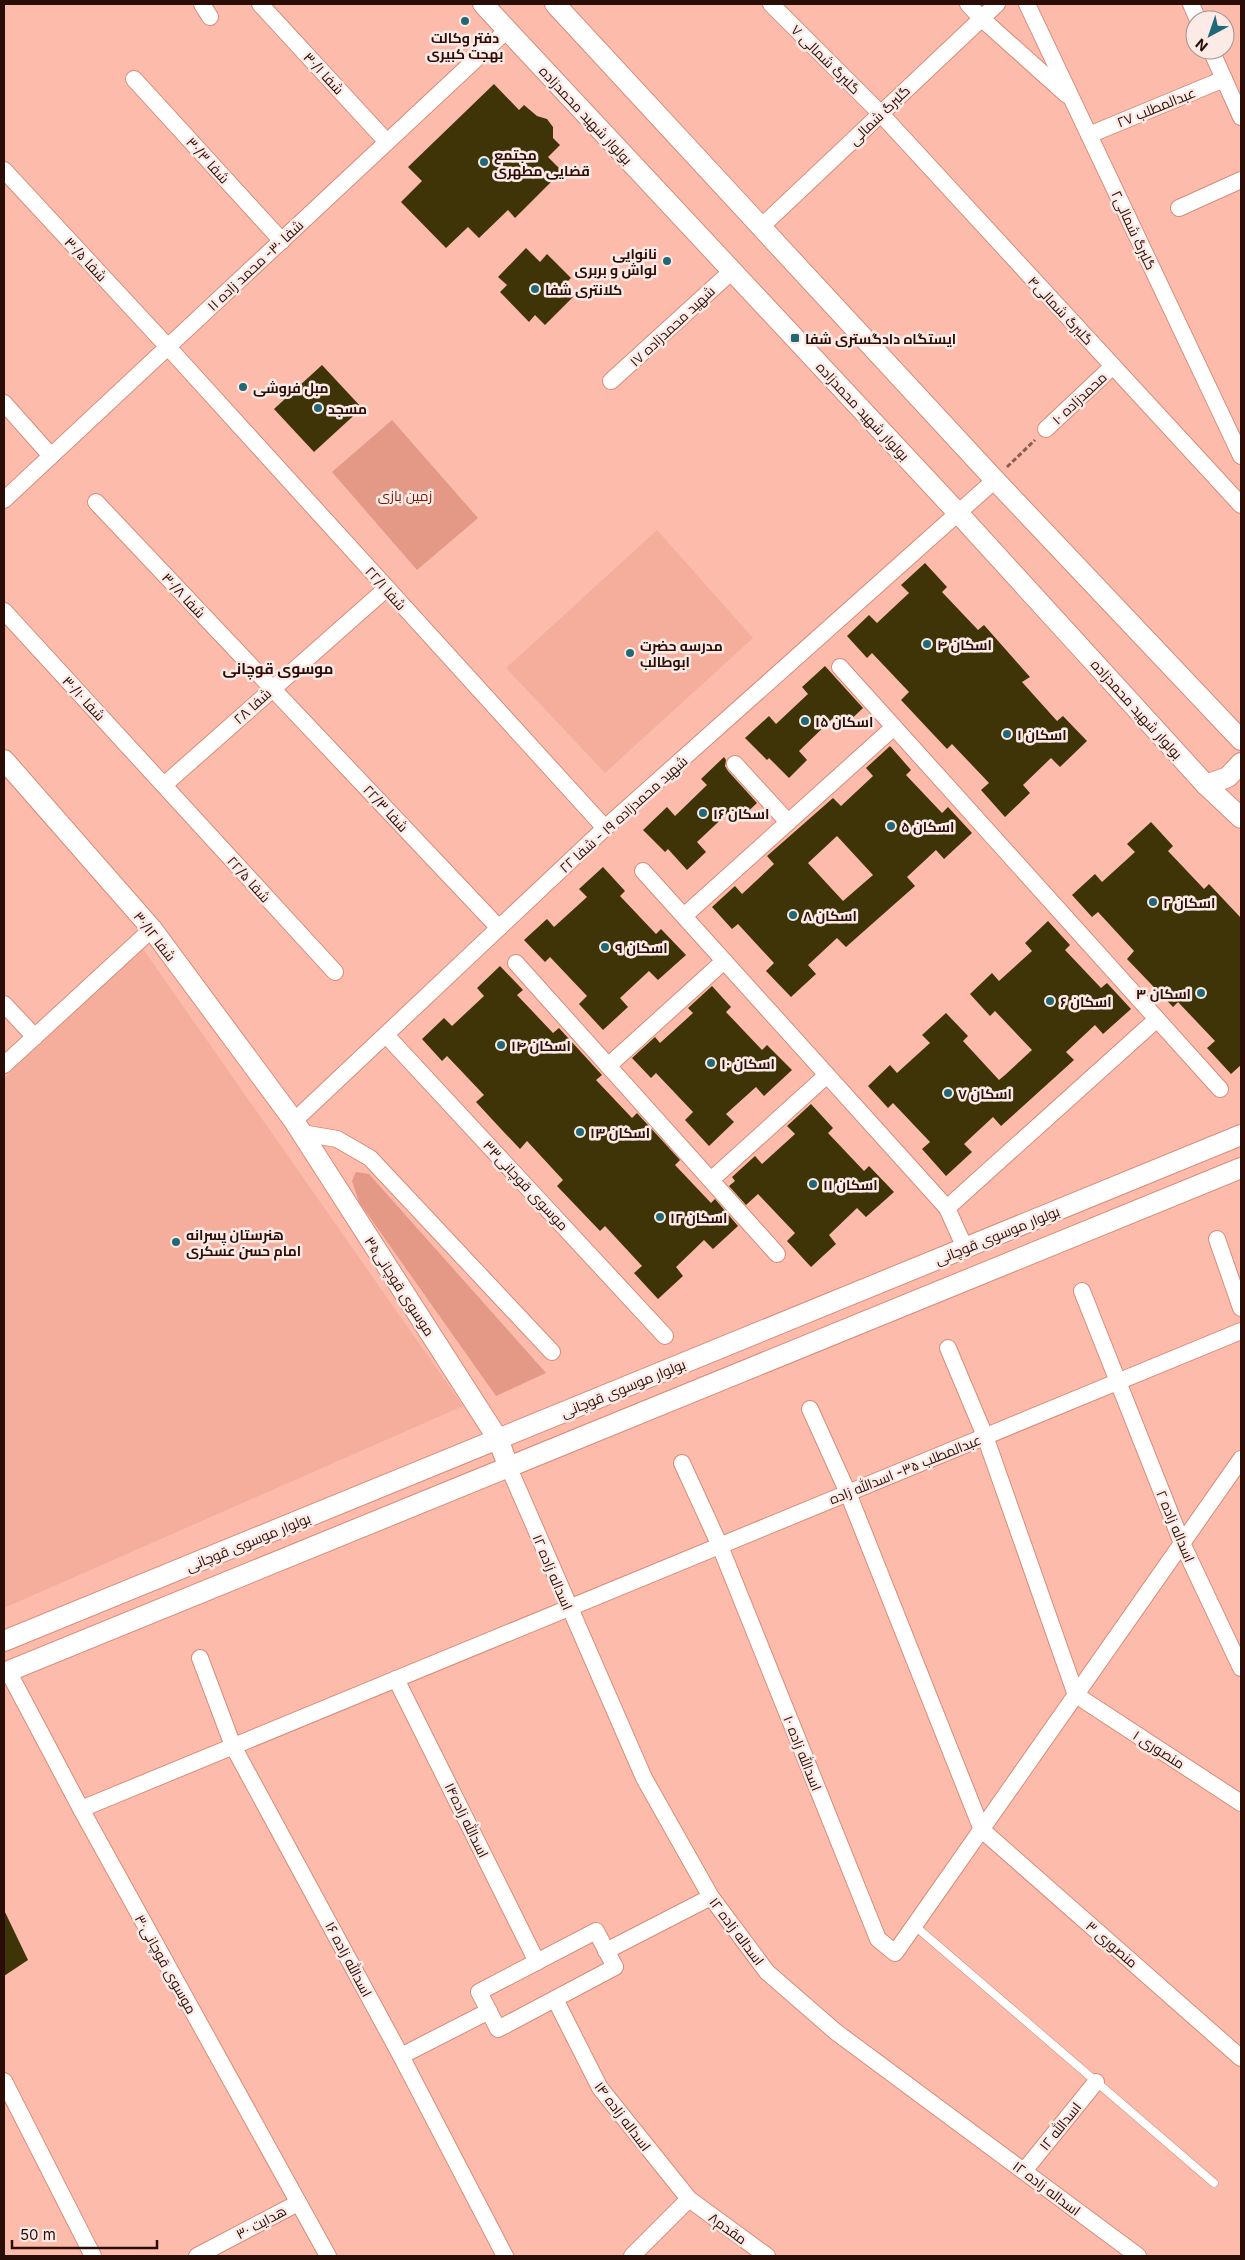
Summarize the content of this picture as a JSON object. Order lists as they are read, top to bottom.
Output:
{
  "streets": {
    "street": [
      "گلبرگ شمالی ۷",
      "شفا ۳۰/۱",
      "عبدالمطلب ۲۷",
      "بولوار شهید محمدزاده",
      "گلبرگ شمالی",
      "۳۰/۳ شفا",
      "گلبرگ شمالی۲",
      "۳۰/۵ شفا",
      "شفا ۳۰- محمد زاده ۱۱",
      "گلبرگ شمالی۴",
      "شهید محمدزاده ۱۷",
      "محمدزاده ۱۰",
      "۲۲/۱ شفا",
      "شفا ۳۰/۸",
      "شفا ۳۰/۱۰",
      "شفا ۲۸",
      "شفا ۲۲/۳",
      "شهید محمدزاده ۱۹ - شفا ۲۲",
      "شفا ۲۲/۵",
      "شفا ۳۰/۱۲",
      "موسوی قوچانی۳۳",
      "بولوار موسوی قوچانی",
      "موسوی قوچانی۳۵",
      "عبدالمطلب ۳۵- اسدالله زاده",
      "اسداله زاده ۲",
      "اسداله زاده ۱۲",
      "منصوری ۱",
      "اسدالله زاده ۱۰",
      "اسدالله زاده۱۴",
      "منصوری ۳",
      "اسدالله زاده ۱۶",
      "موسوی قوچانی۳۰",
      "اسداله زاده ۱۴",
      "اسدالله ۱۲",
      "هدایت ۳۰",
      "مقدم۸"
    ]
  },
  "crossings": [
    ["گلبرگ شمالی ۷", "گلبرگ شمالی"],
    ["گلبرگ شمالی ۷", "گلبرگ شمالی۴"],
    ["شفا ۳۰/۱", "شفا ۳۰- محمد زاده ۱۱"],
    ["عبدالمطلب ۲۷", "گلبرگ شمالی۲"],
    ["بولوار شهید محمدزاده", "شفا ۳۰- محمد زاده ۱۱"],
    ["بولوار شهید محمدزاده", "شهید محمدزاده ۱۷"],
    ["بولوار شهید محمدزاده", "شهید محمدزاده ۱۹ - شفا ۲۲"],
    ["گلبرگ شمالی", "گلبرگ شمالی۴"],
    ["۳۰/۳ شفا", "شفا ۳۰- محمد زاده ۱۱"],
    ["۳۰/۵ شفا", "شفا ۳۰- محمد زاده ۱۱"],
    ["۳۰/۵ شفا", "۲۲/۱ شفا"],
    ["شفا ۳۰- محمد زاده ۱۱", "۲۲/۱ شفا"],
    ["گلبرگ شمالی۴", "محمدزاده ۱۰"],
    ["۲۲/۱ شفا", "شفا ۲۸"],
    ["۲۲/۱ شفا", "شهید محمدزاده ۱۹ - شفا ۲۲"],
    ["شفا ۳۰/۸", "شفا ۲۸"],
    ["شفا ۳۰/۸", "شفا ۲۲/۳"],
    ["شفا ۳۰/۱۰", "شفا ۲۸"],
    ["شفا ۳۰/۱۰", "شفا ۲۲/۵"],
    ["شفا ۲۸", "شفا ۲۲/۳"],
    ["شفا ۲۸", "شفا ۲۲/۵"],
    ["شفا ۲۲/۳", "شهید محمدزاده ۱۹ - شفا ۲۲"],
    ["شهید محمدزاده ۱۹ - شفا ۲۲", "شفا ۳۰/۱۲"],
    ["شهید محمدزاده ۱۹ - شفا ۲۲", "موسوی قوچانی۳۳"],
    ["شهید محمدزاده ۱۹ - شفا ۲۲", "موسوی قوچانی۳۵"],
    ["شفا ۳۰/۱۲", "موسوی قوچانی۳۵"],
    ["بولوار موسوی قوچانی", "موسوی قوچانی۳۵"],
    ["بولوار موسوی قوچانی", "اسداله زاده ۱۲"],
    ["بولوار موسوی قوچانی", "موسوی قوچانی۳۰"],
    ["موسوی قوچانی۳۵", "اسداله زاده ۱۲"],
    ["عبدالمطلب ۳۵- اسدالله زاده", "اسداله زاده ۲"],
    ["عبدالمطلب ۳۵- اسدالله زاده", "اسداله زاده ۱۲"],
    ["عبدالمطلب ۳۵- اسدالله زاده", "اسدالله زاده ۱۰"],
    ["عبدالمطلب ۳۵- اسدالله زاده", "اسدالله زاده۱۴"],
    ["عبدالمطلب ۳۵- اسدالله زاده", "اسدالله زاده ۱۶"],
    ["عبدالمطلب ۳۵- اسدالله زاده", "موسوی قوچانی۳۰"],
    ["اسداله زاده ۱۲", "اسدالله ۱۲"],
    ["موسوی قوچانی۳۰", "هدایت ۳۰"],
    ["اسداله زاده ۱۴", "مقدم۸"]
  ],
  "districts": ["موسوی قوچانی"],
  "parks": ["زمین بازی"],
  "places": {
    "other": [
      "دفتر وکالت بهجت کبیری",
      "مجتمع قضایی مطهری",
      "نانوایی لواش و بربری",
      "کلانتری شفا",
      "مبل فروشی",
      "مسجد",
      "اسکان ۴",
      "مدرسه حضرت ابوطالب",
      "اسکان ۱۵",
      "اسکان ۱",
      "اسکان ۱۶",
      "اسکان ۵",
      "اسکان ۲",
      "اسکان ۸",
      "اسکان ۹",
      "اسکان ۳",
      "اسکان ۶",
      "اسکان ۱۴",
      "اسکان ۱۰",
      "اسکان ۷",
      "اسکان ۱۳",
      "اسکان ۱۱",
      "اسکان ۱۲",
      "هنرستان پسرانه امام حسن عسکری"
    ],
    "transit": ["ایستگاه دادگستری شفا"]
  },
  "scale_bar": "50 m",
  "north": "bottom left"
}
